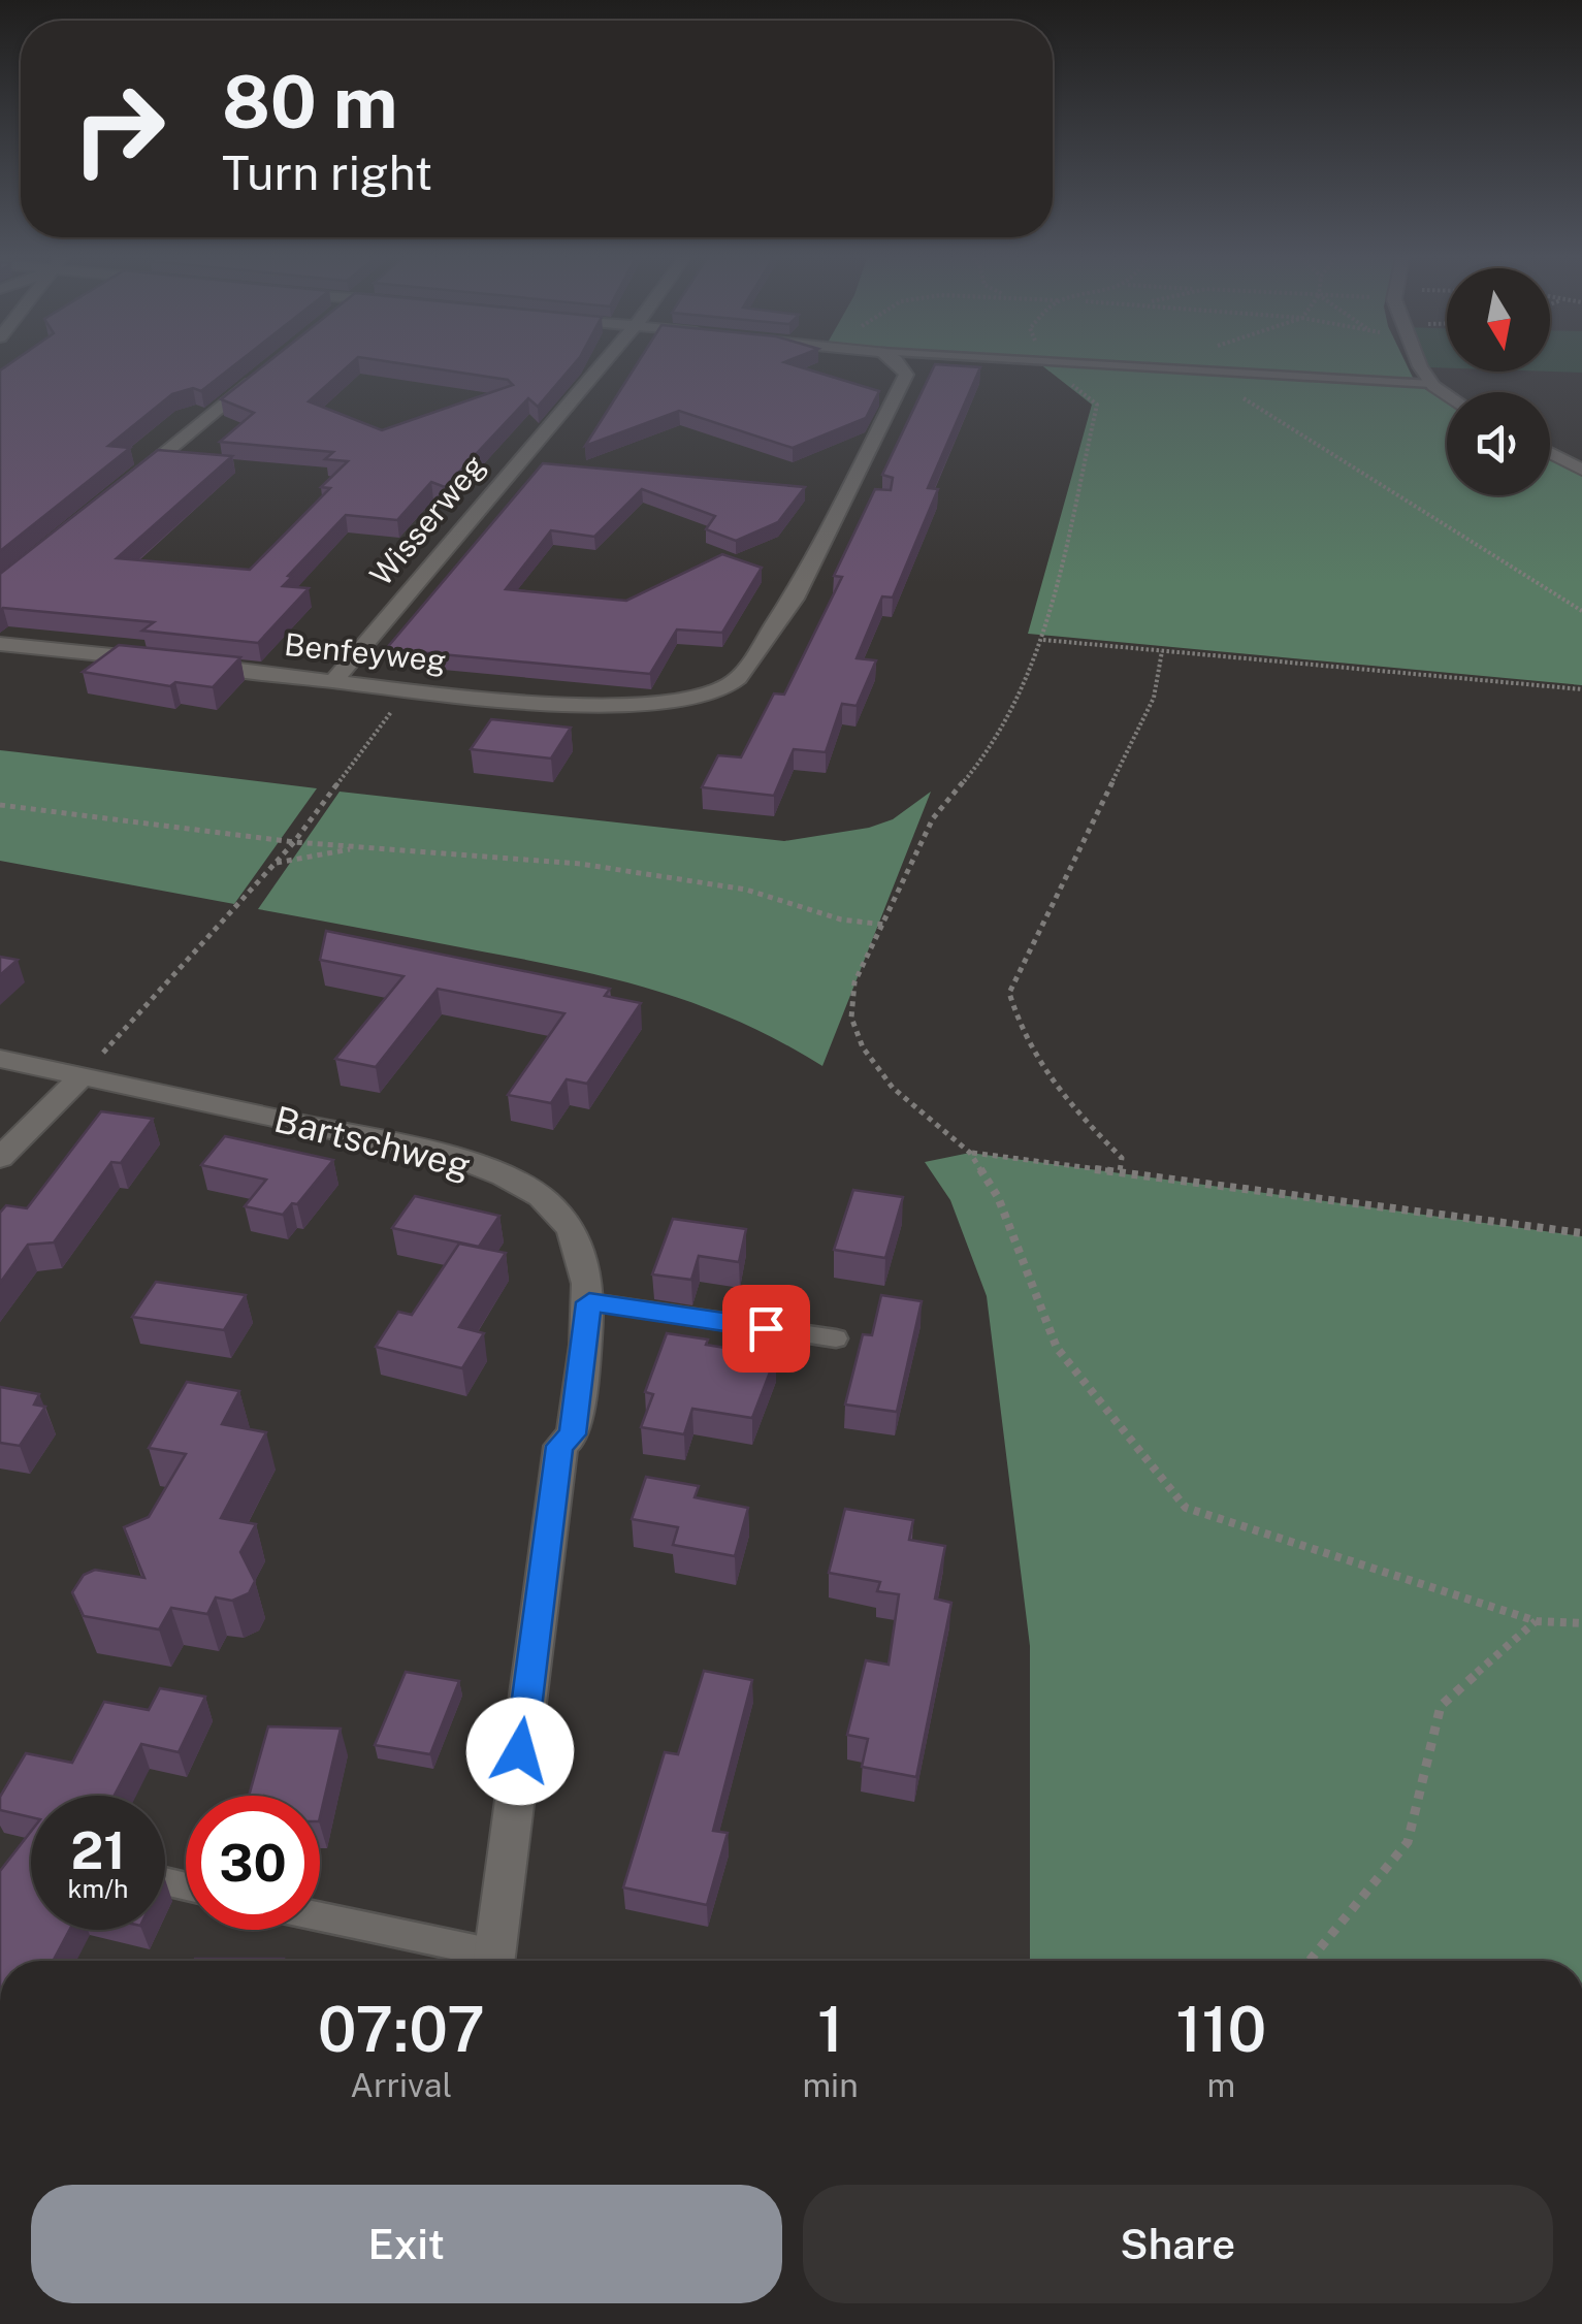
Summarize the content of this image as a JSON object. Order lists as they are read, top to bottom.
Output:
{
  "streets": {
    "street": ["Wisserweg", "Benfeyweg", "Bartschweg"]
  },
  "crossings": [
    ["Wisserweg", "Benfeyweg"]
  ],
  "north": "bottom",
  "page": {
    "turn": ["80 m", "Turn right"],
    "speed": "21 km/h",
    "limit": "30",
    "eta": [
      "07:07",
      "Arrival",
      "1",
      "min",
      "110",
      "m"
    ],
    "buttons": ["Exit", "Share"]
  }
}
